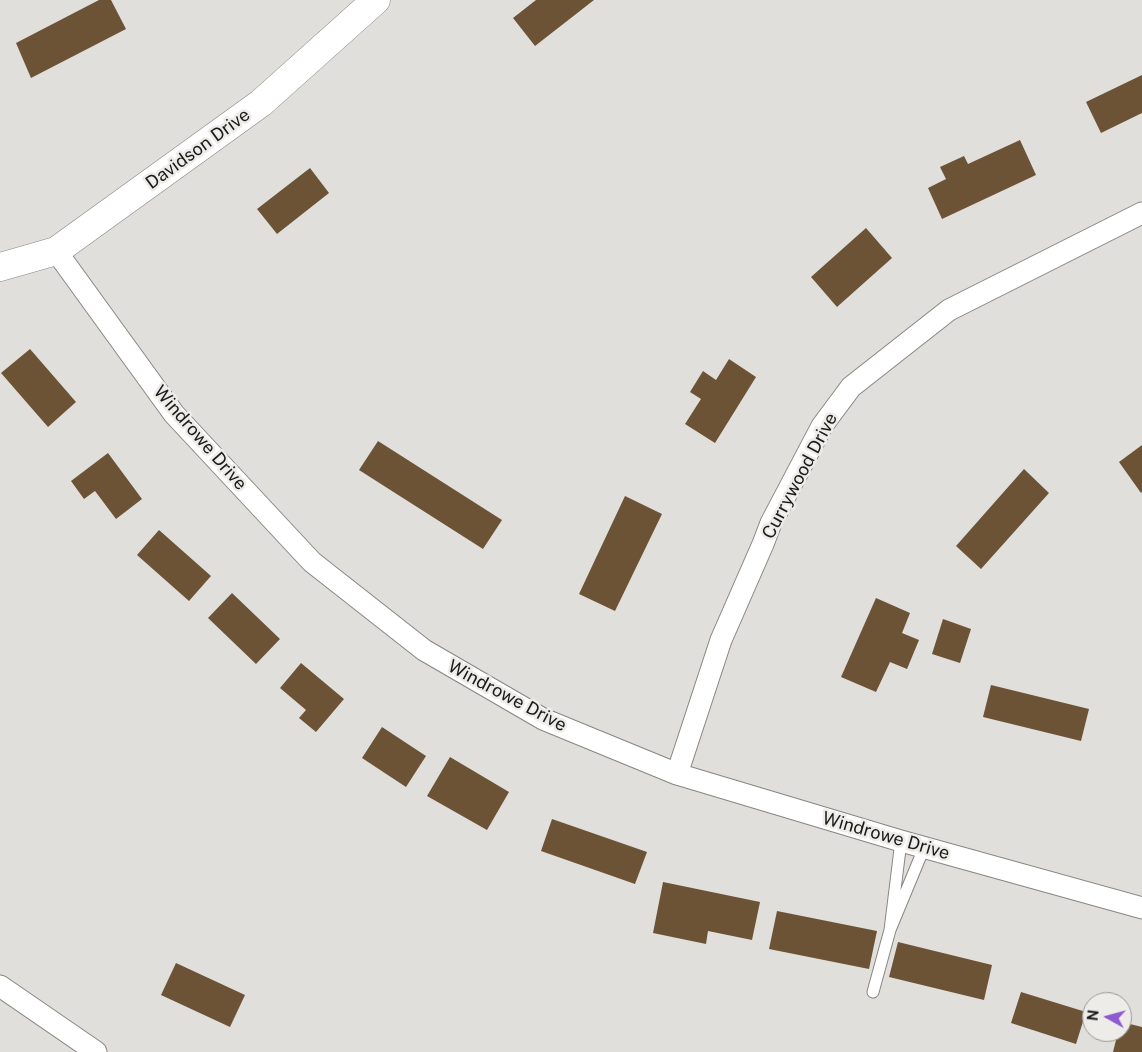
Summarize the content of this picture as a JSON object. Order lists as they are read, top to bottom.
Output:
{
  "streets": {
    "street": ["Davidson Drive", "Windrowe Drive", "Currywood Drive"]
  },
  "crossings": [
    ["Davidson Drive", "Windrowe Drive"],
    ["Windrowe Drive", "Currywood Drive"]
  ],
  "north": "left"
}
